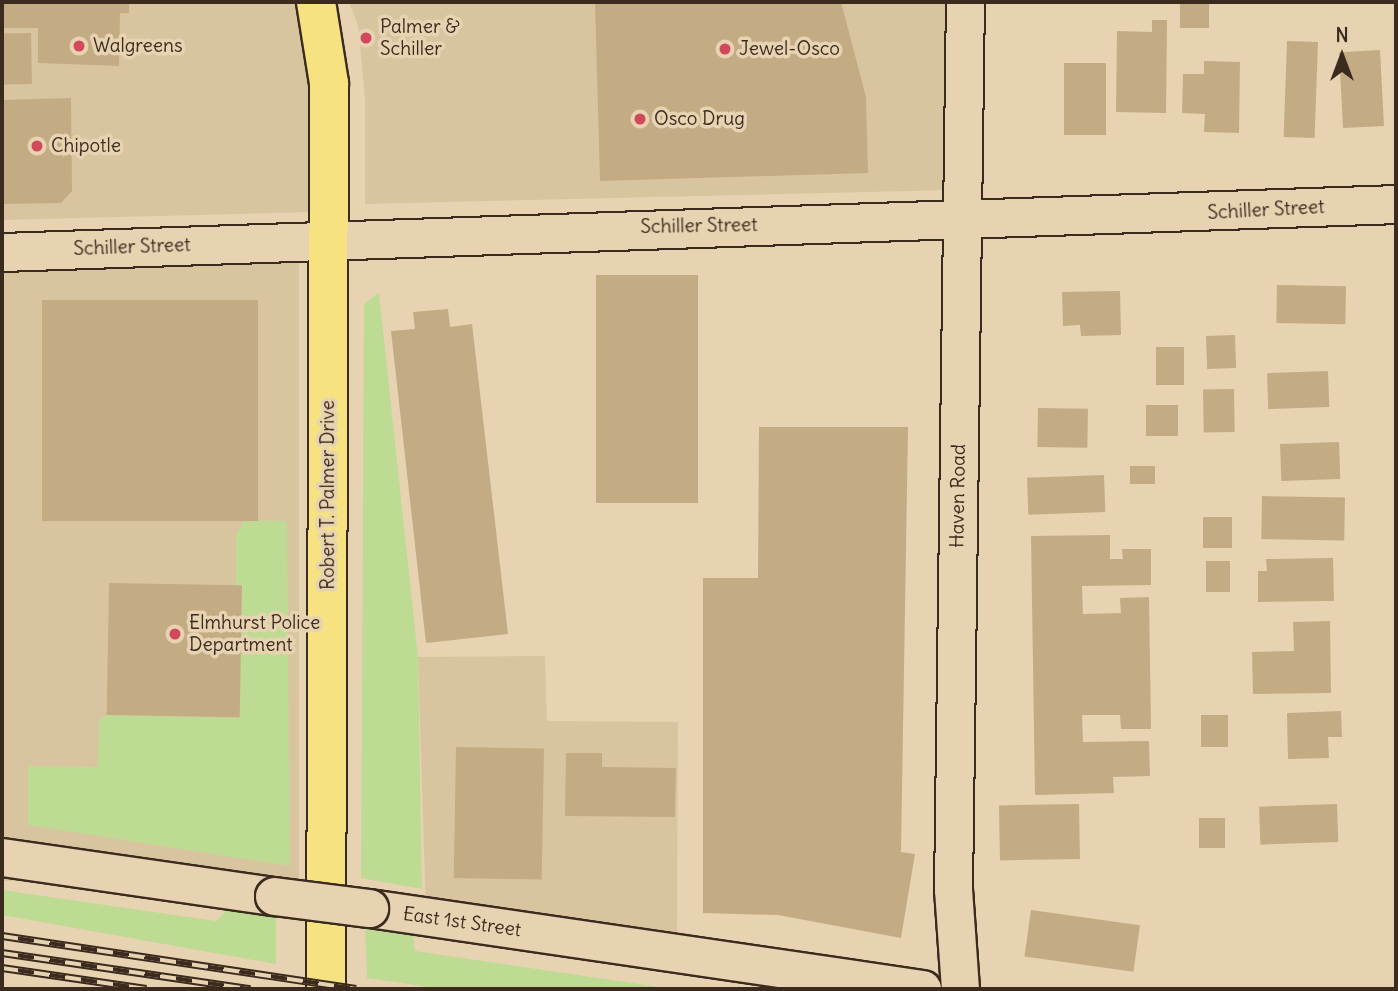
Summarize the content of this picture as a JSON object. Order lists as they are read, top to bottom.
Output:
{
  "streets": {
    "main road": ["Robert T. Palmer Drive"],
    "street": ["Schiller Street", "Haven Road", "East 1st Street"]
  },
  "crossings": [
    ["Schiller Street", "Robert T. Palmer Drive"],
    ["Schiller Street", "Haven Road"]
  ],
  "places": [
    "Palmer & Schiller",
    "Walgreens",
    "Jewel-Osco",
    "Osco Drug",
    "Chipotle",
    "Elmhurst Police Department"
  ],
  "north": "top"
}
